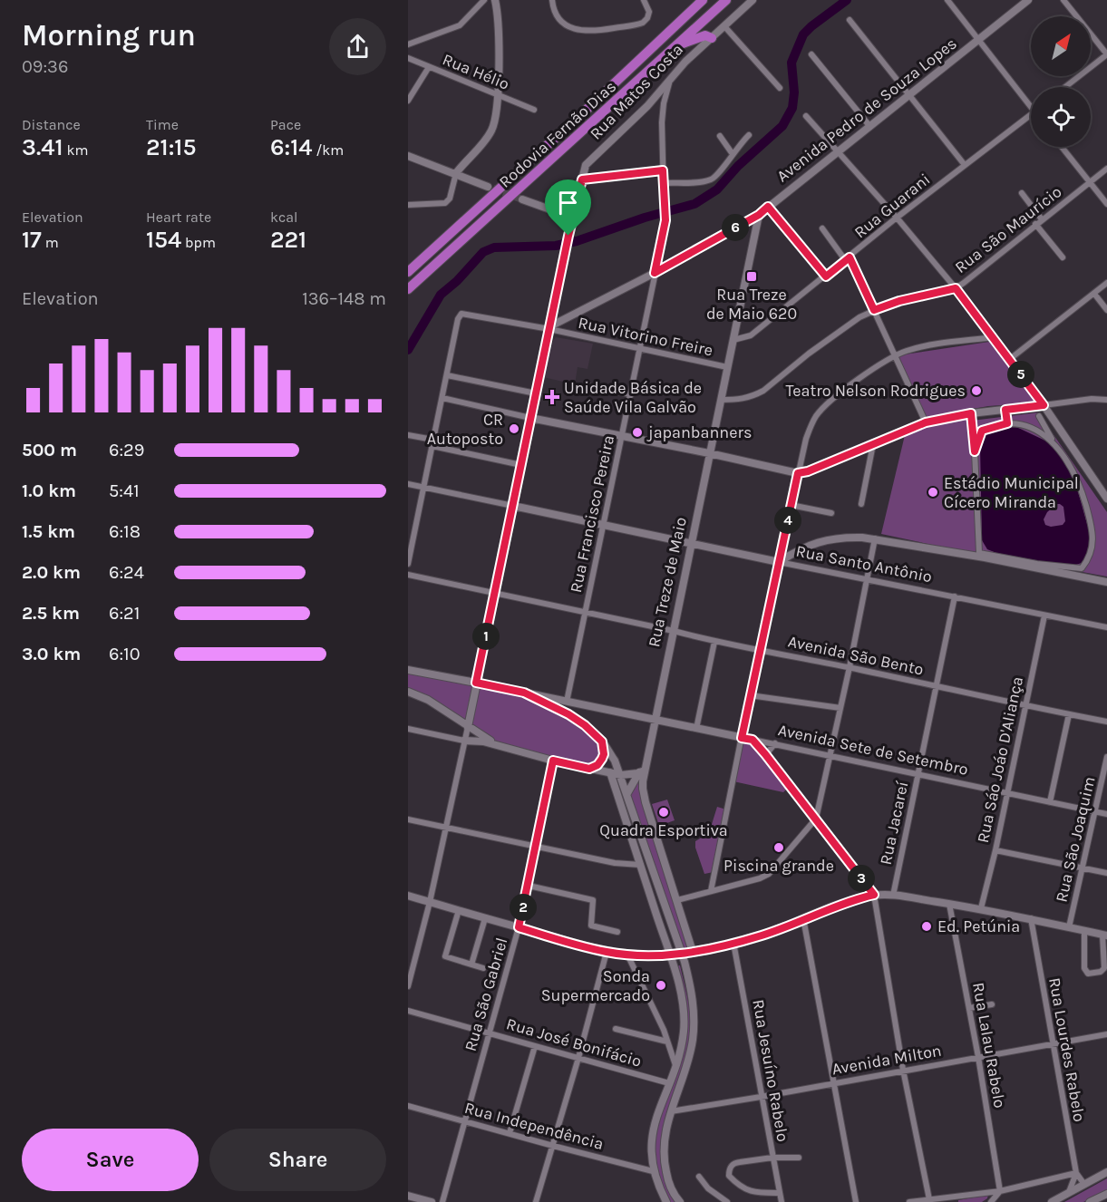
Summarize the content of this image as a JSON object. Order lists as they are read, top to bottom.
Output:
{
  "streets": {
    "highway": ["Rodovia Fernão Dias"],
    "main road": [
      "Rua Matos Costa",
      "Avenida Pedro de Souza Lopes",
      "Rua Santo Antônio",
      "Rua Treze de Maio",
      "Avenida Sete de Setembro"
    ],
    "street": [
      "Rua Hélio",
      "Rua Guarani",
      "Rua São Maurício",
      "Rua Vitorino Freire",
      "Rua Francisco Pereira",
      "Avenida São Bento",
      "Rua Sáo Joáo D'Aliança",
      "Rua Jacareí",
      "Rua São Joaquim",
      "Rua São Gabriel",
      "Rua José Bonifácio",
      "Rua Lalau Rabelo",
      "Rua Lourdes Rabelo",
      "Avenida Milton",
      "Rua Jesuíno Rabelo",
      "Rua Independência"
    ]
  },
  "crossings": [
    ["Rua Matos Costa", "Avenida Pedro de Souza Lopes"],
    ["Rua Matos Costa", "Rua Vitorino Freire"],
    ["Rua Matos Costa", "Rua Francisco Pereira"],
    ["Rua Matos Costa", "Rua Santo Antônio"],
    ["Rua Matos Costa", "Avenida São Bento"],
    ["Rua Matos Costa", "Avenida Sete de Setembro"],
    ["Avenida Pedro de Souza Lopes", "Rua Vitorino Freire"],
    ["Avenida Pedro de Souza Lopes", "Rua Francisco Pereira"],
    ["Avenida Pedro de Souza Lopes", "Rua Treze de Maio"],
    ["Rua Guarani", "Rua Treze de Maio"],
    ["Rua São Maurício", "Rua Treze de Maio"],
    ["Rua Vitorino Freire", "Rua Francisco Pereira"],
    ["Rua Vitorino Freire", "Rua Treze de Maio"],
    ["Rua Francisco Pereira", "Rua Santo Antônio"],
    ["Rua Francisco Pereira", "Avenida São Bento"],
    ["Rua Francisco Pereira", "Avenida Sete de Setembro"],
    ["Rua Santo Antônio", "Rua Treze de Maio"],
    ["Rua Santo Antônio", "Rua Sáo Joáo D'Aliança"],
    ["Rua Santo Antônio", "Rua Jacareí"],
    ["Rua Treze de Maio", "Avenida São Bento"],
    ["Rua Treze de Maio", "Avenida Sete de Setembro"],
    ["Avenida São Bento", "Rua Sáo Joáo D'Aliança"],
    ["Avenida São Bento", "Rua Jacareí"],
    ["Avenida Sete de Setembro", "Rua Sáo Joáo D'Aliança"],
    ["Avenida Sete de Setembro", "Rua Jacareí"],
    ["Avenida Sete de Setembro", "Rua São Joaquim"],
    ["Rua São Gabriel", "Rua José Bonifácio"],
    ["Rua São Gabriel", "Rua Independência"],
    ["Rua Lalau Rabelo", "Avenida Milton"],
    ["Rua Lourdes Rabelo", "Avenida Milton"],
    ["Avenida Milton", "Rua Jesuíno Rabelo"]
  ],
  "places": {
    "transit": ["Rua Treze de Maio 620"],
    "other": [
      "Teatro Nelson Rodrigues",
      "CR Autoposto",
      "japanbanners",
      "Estádio Municipal Cícero Miranda",
      "Quadra Esportiva",
      "Piscina grande",
      "Ed. Petúnia",
      "Sonda Supermercado"
    ],
    "health": ["Unidade Básica de Saúde Vila Galvão"]
  },
  "north": "top right",
  "page": {
    "heading": ["Morning run", "09:36"],
    "stats": [
      ["Distance", "3.41 km"],
      ["Time", "21:15"],
      ["Pace", "6:14 /km"],
      ["Elevation", "17 m"],
      ["Heart rate", "154 bpm"],
      ["kcal", "221"]
    ],
    "pins": [
      "6",
      "5",
      "4",
      "1",
      "3",
      "2"
    ],
    "chart": ["Elevation", "136–148 m"],
    "list": [
      {
        "name": "500 m",
        "note": "6:29"
      },
      {
        "name": "1.0 km",
        "note": "5:41"
      },
      {
        "name": "1.5 km",
        "note": "6:18"
      },
      {
        "name": "2.0 km",
        "note": "6:24"
      },
      {
        "name": "2.5 km",
        "note": "6:21"
      },
      {
        "name": "3.0 km",
        "note": "6:10"
      }
    ],
    "buttons": ["Save", "Share"]
  }
}
